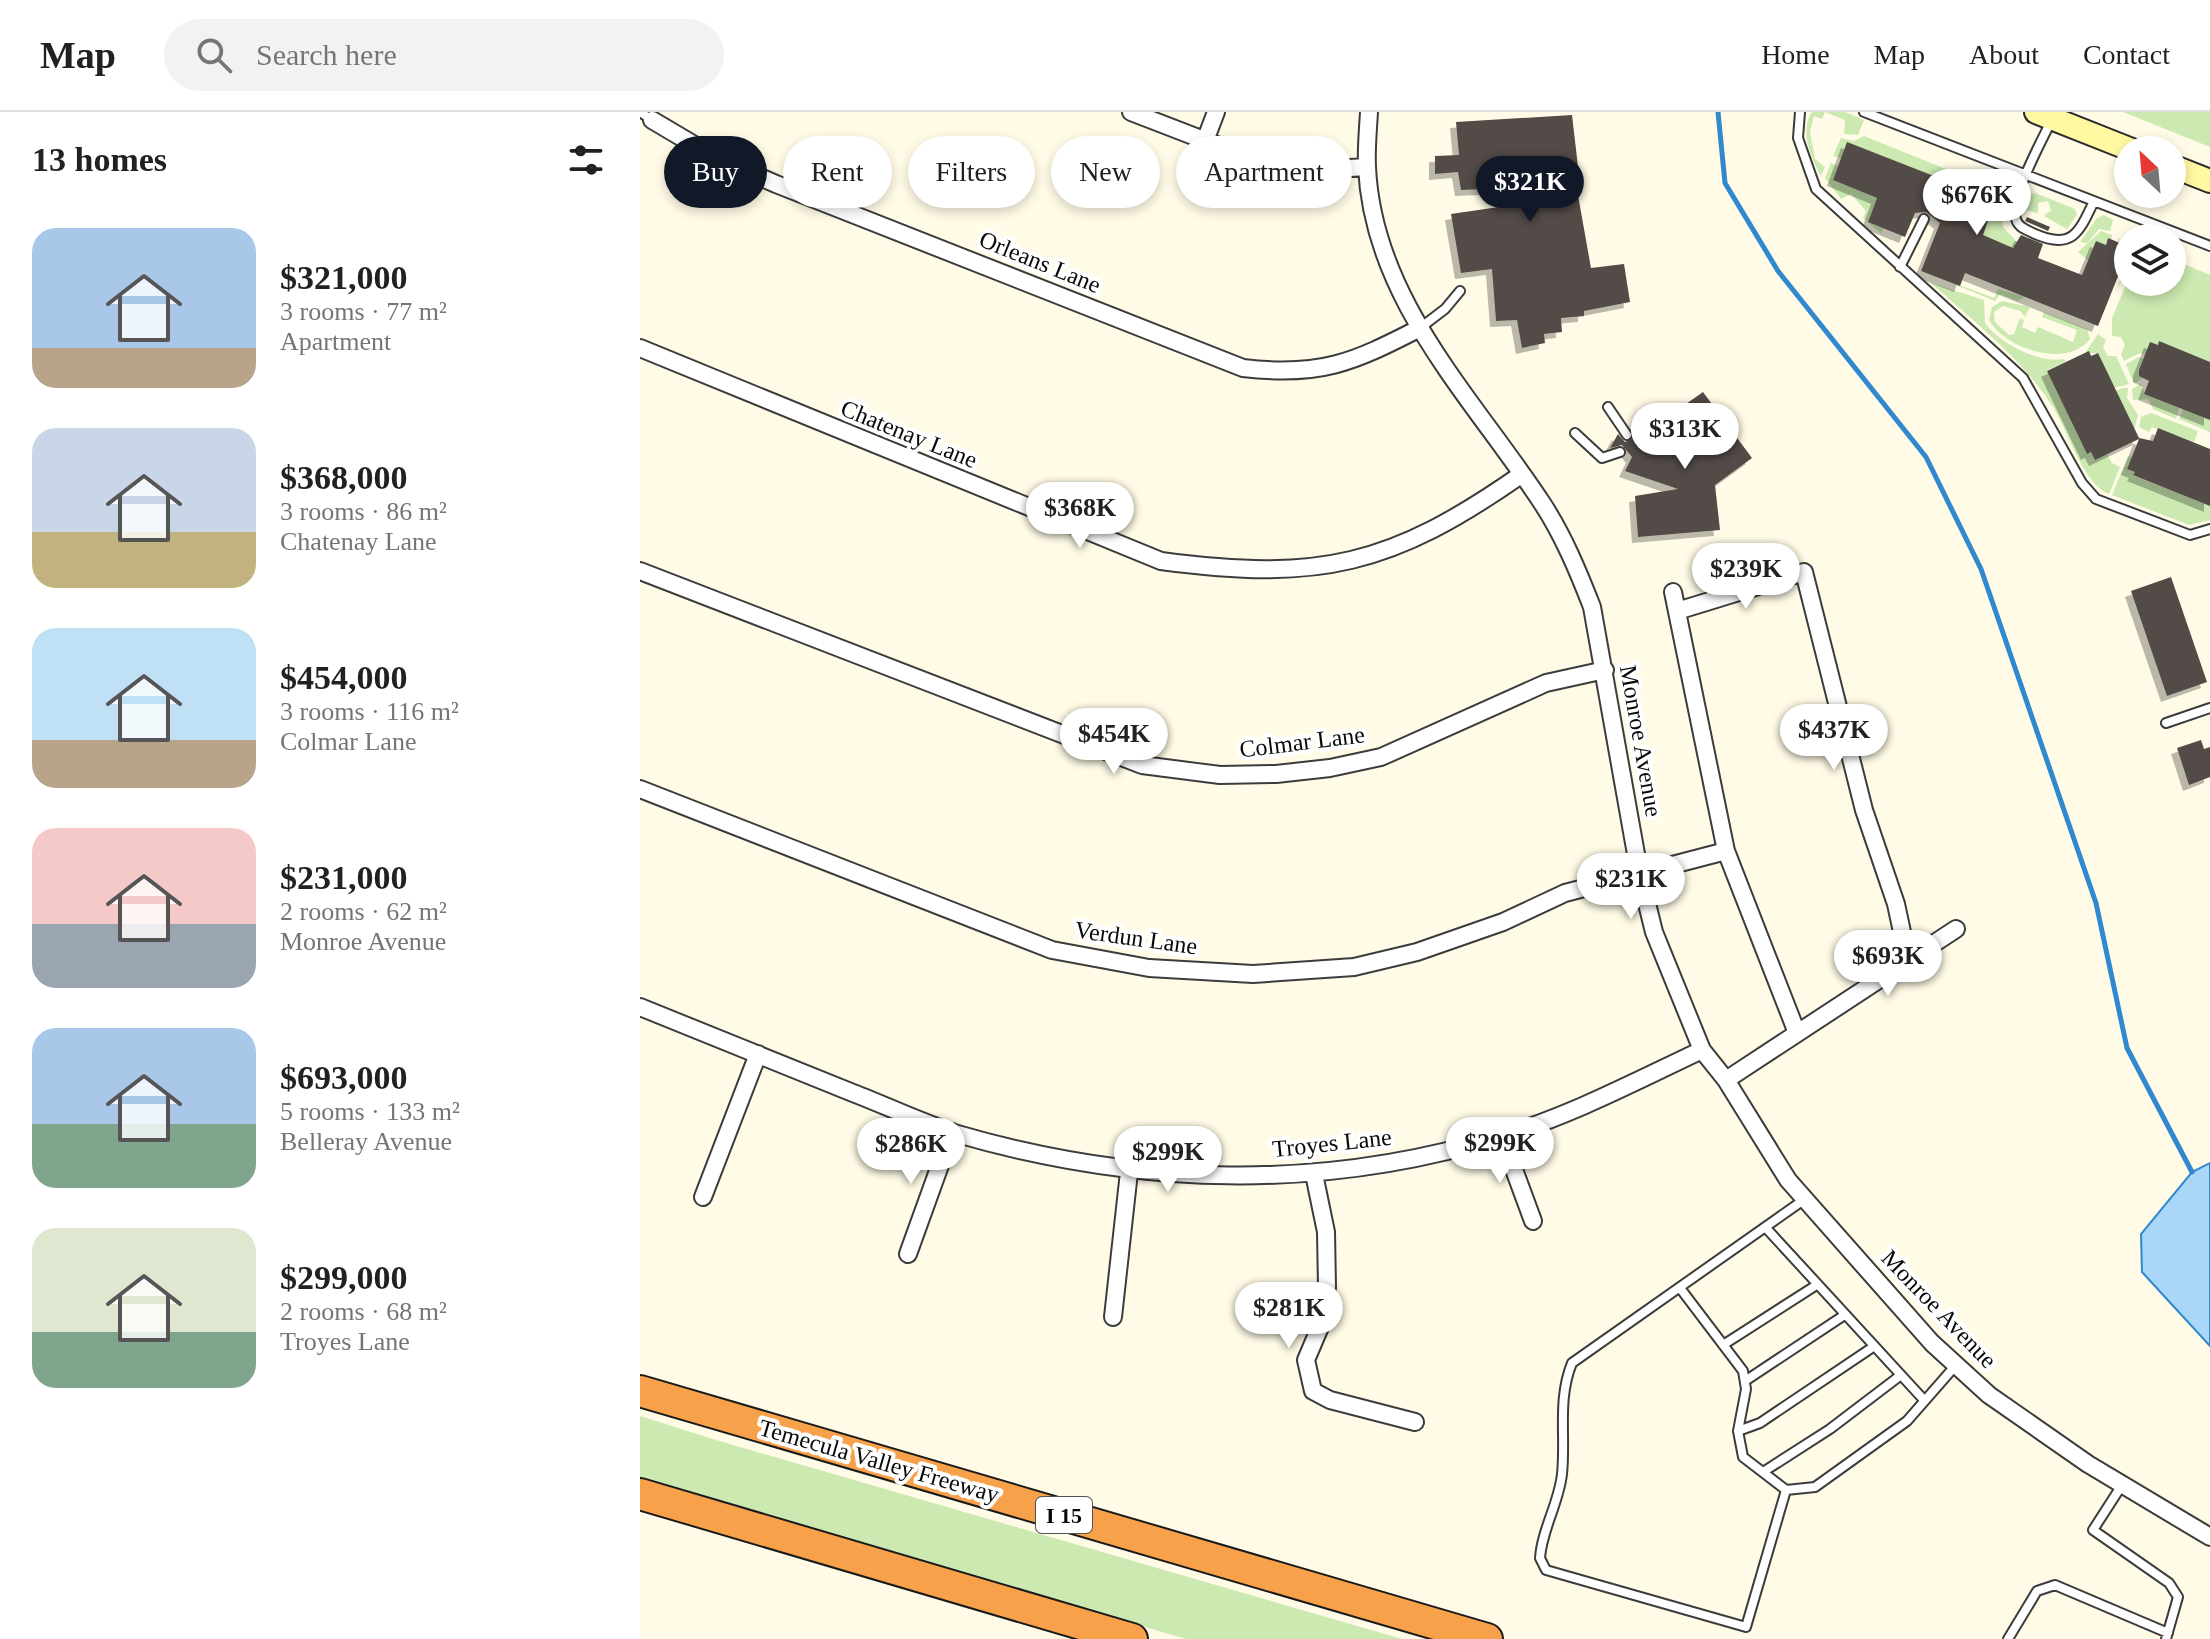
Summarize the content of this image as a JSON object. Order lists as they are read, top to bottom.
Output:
{
  "streets": {
    "highway": ["Temecula Valley Freeway", "I 15"],
    "street": [
      "Orleans Lane",
      "Chatenay Lane",
      "Monroe Avenue",
      "Colmar Lane",
      "Verdun Lane",
      "Troyes Lane"
    ]
  },
  "crossings": [
    ["Orleans Lane", "Monroe Avenue"],
    ["Chatenay Lane", "Monroe Avenue"],
    ["Monroe Avenue", "Colmar Lane"],
    ["Monroe Avenue", "Verdun Lane"],
    ["Monroe Avenue", "Troyes Lane"]
  ],
  "north": "top left",
  "page": {
    "header": "Map",
    "search": "Search here",
    "nav": [
      "Home",
      "Map",
      "About",
      "Contact"
    ],
    "heading": "13 homes",
    "chip": [
      "Buy",
      "Rent",
      "Filters",
      "New",
      "Apartment"
    ],
    "price": [
      "$321K",
      "$676K",
      "$313K",
      "$368K",
      "$239K",
      "$437K",
      "$454K",
      "$231K",
      "$693K",
      "$299K",
      "$286K",
      "$299K",
      "$281K"
    ],
    "list": [
      {
        "name": "$321,000",
        "note": "3 rooms · 77 m² · Apartment"
      },
      {
        "name": "$368,000",
        "note": "3 rooms · 86 m² · Chatenay Lane"
      },
      {
        "name": "$454,000",
        "note": "3 rooms · 116 m² · Colmar Lane"
      },
      {
        "name": "$231,000",
        "note": "2 rooms · 62 m² · Monroe Avenue"
      },
      {
        "name": "$693,000",
        "note": "5 rooms · 133 m² · Belleray Avenue"
      },
      {
        "name": "$299,000",
        "note": "2 rooms · 68 m² · Troyes Lane"
      }
    ]
  }
}
